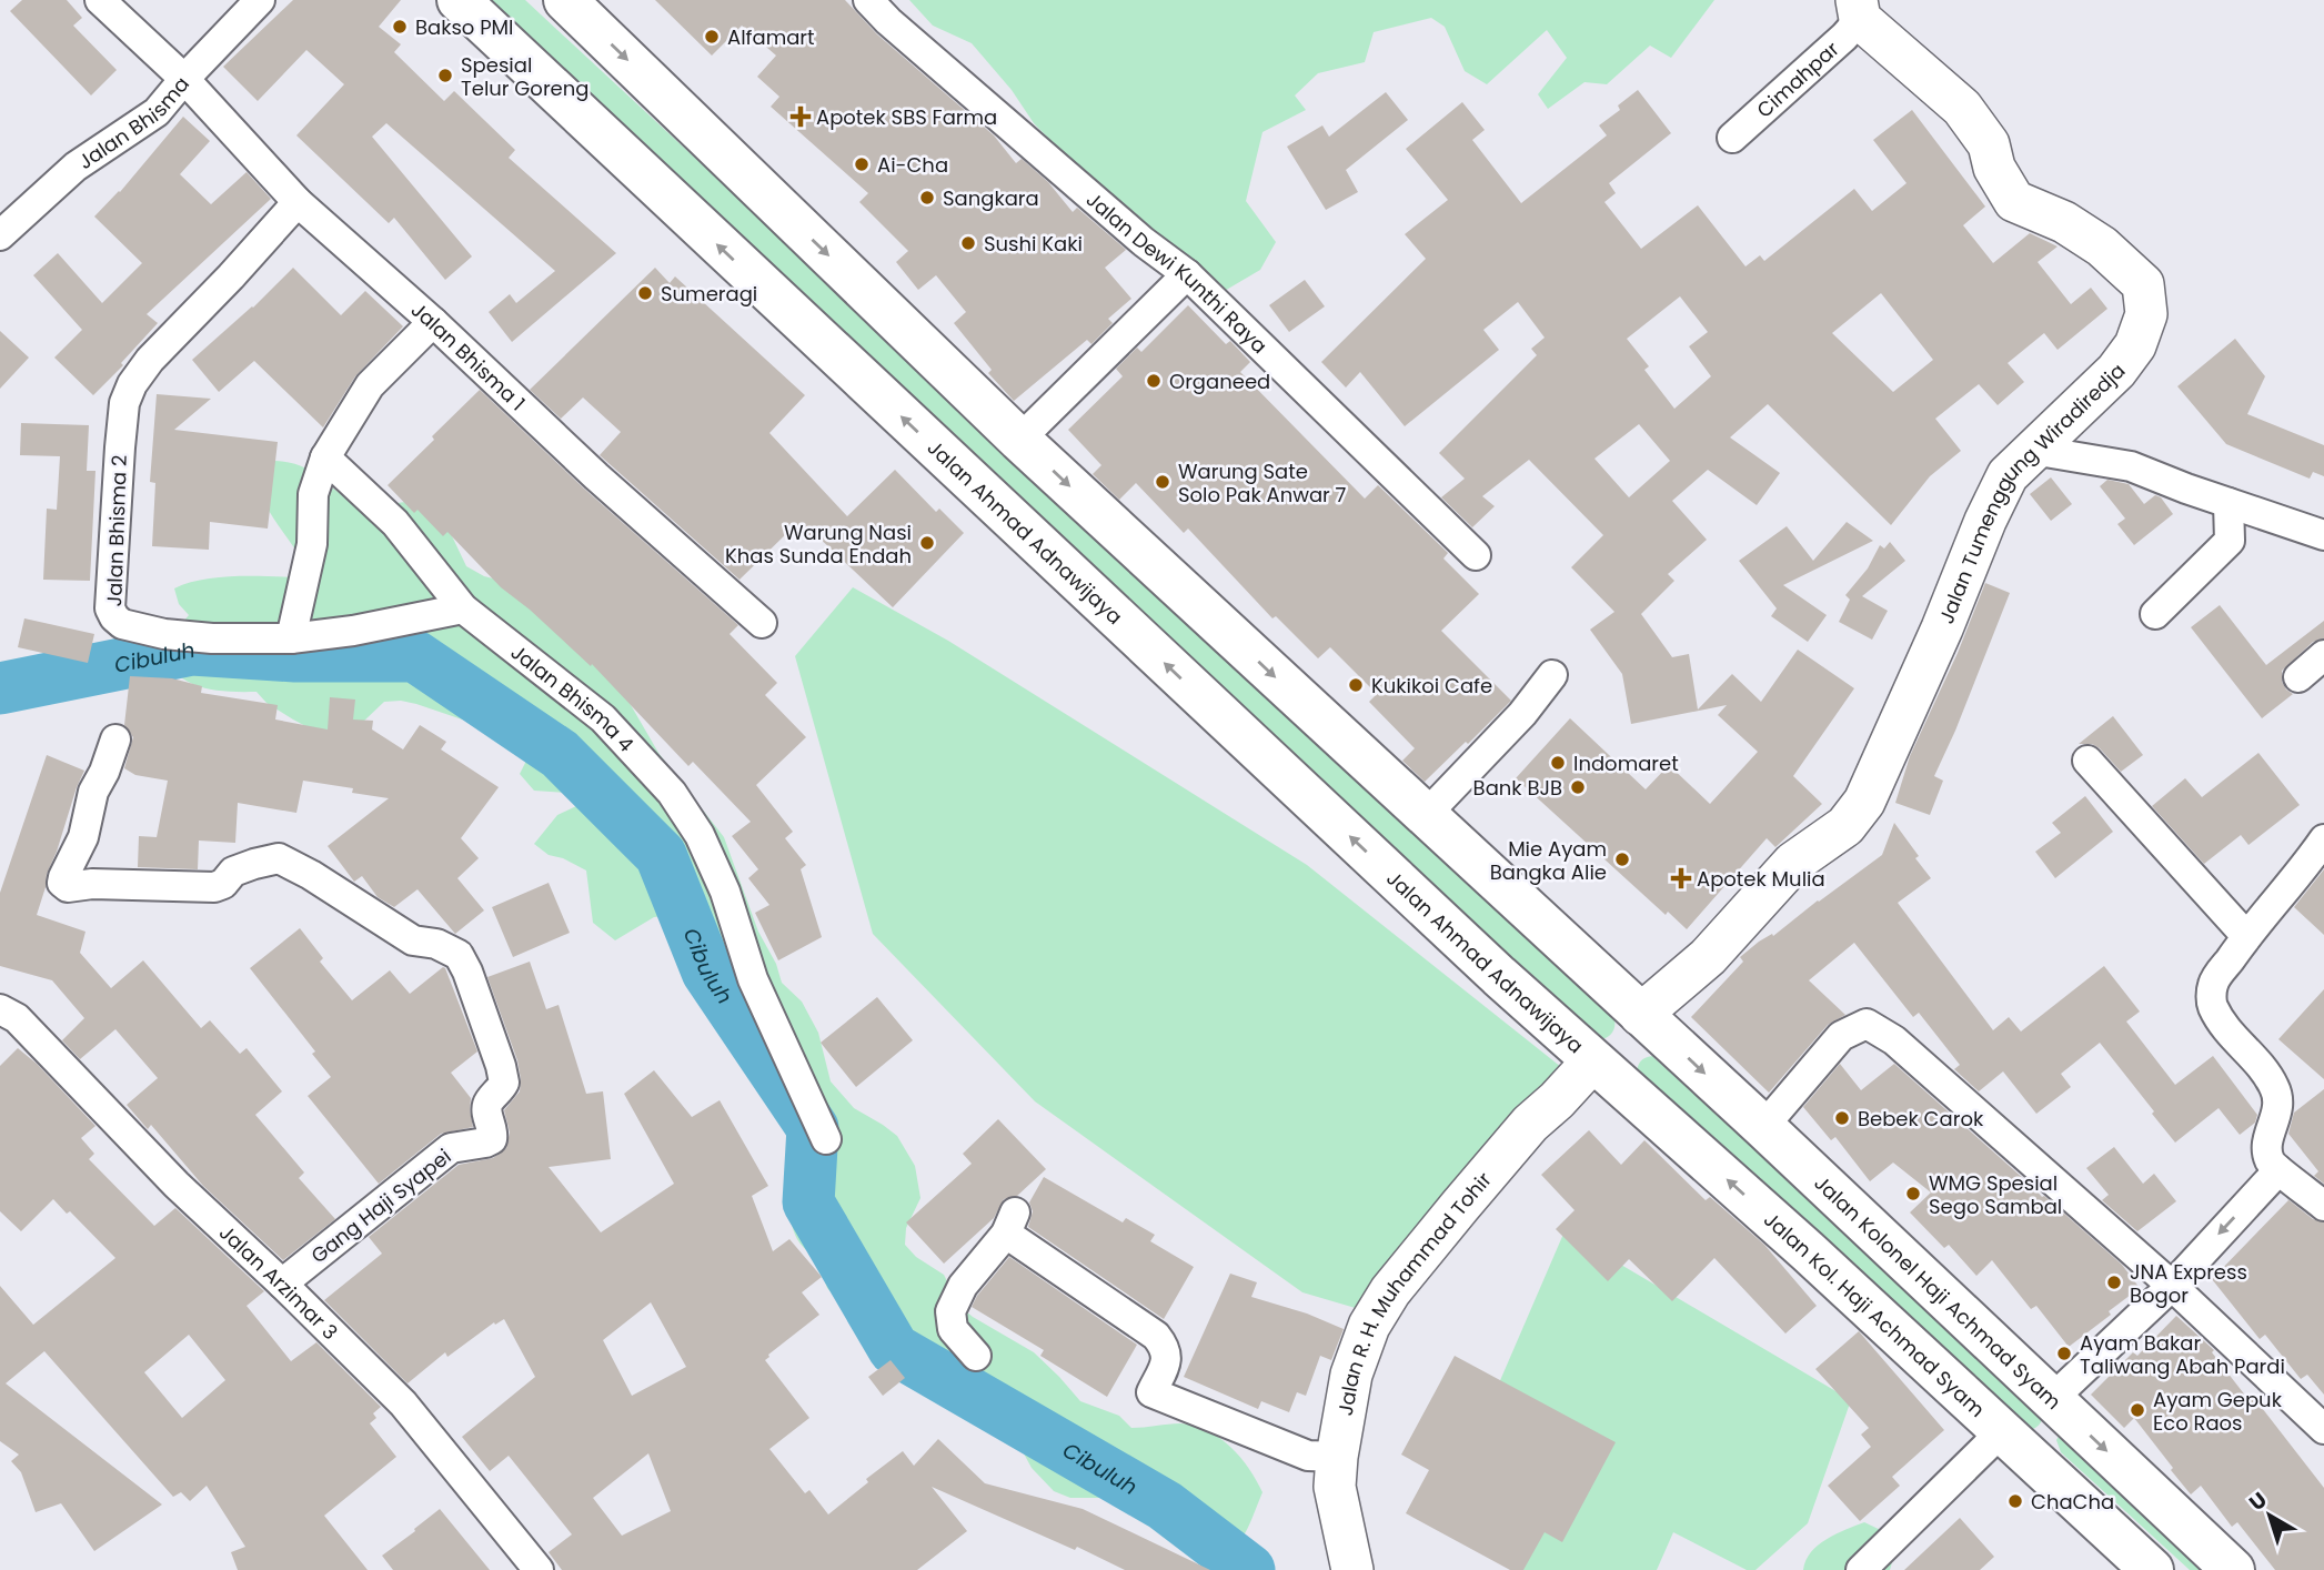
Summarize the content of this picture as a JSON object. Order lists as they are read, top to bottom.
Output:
{
  "streets": {
    "main road": ["Jalan Ahmad Adnawijaya", "Jalan Kolonel Haji Achmad Syam", "Jalan Kol. Haji Achmad Syam"],
    "street": [
      "Cimahpar",
      "Jalan Bhisma",
      "Jalan Dewi Kunthi Raya",
      "Jalan Bhisma 1",
      "Jalan Tumenggung Wiradiredja",
      "Jalan Bhisma 2",
      "Jalan Bhisma 4",
      "Gang Haji Syapei",
      "Jalan Arzimar 3",
      "Jalan R. H. Muhammad Tohir"
    ]
  },
  "crossings": [
    ["Cimahpar", "Jalan Tumenggung Wiradiredja"],
    ["Jalan Bhisma", "Jalan Bhisma 1"],
    ["Jalan Bhisma 1", "Jalan Bhisma 2"],
    ["Jalan Tumenggung Wiradiredja", "Jalan Kolonel Haji Achmad Syam"],
    ["Jalan Bhisma 2", "Jalan Bhisma 4"],
    ["Jalan Ahmad Adnawijaya", "Jalan R. H. Muhammad Tohir"],
    ["Jalan Ahmad Adnawijaya", "Jalan Kol. Haji Achmad Syam"],
    ["Gang Haji Syapei", "Jalan Arzimar 3"],
    ["Jalan R. H. Muhammad Tohir", "Jalan Kol. Haji Achmad Syam"]
  ],
  "one_way": ["Jalan Kolonel Haji Achmad Syam", "Jalan Kol. Haji Achmad Syam"],
  "water": ["Cibuluh"],
  "places": {
    "other": [
      "Bakso PMI",
      "Alfamart",
      "Spesial Telur Goreng",
      "Ai-Cha",
      "Sangkara",
      "Sushi Kaki",
      "Sumeragi",
      "Organeed",
      "Warung Sate Solo Pak Anwar 7",
      "Warung Nasi Khas Sunda Endah",
      "Kukikoi Cafe",
      "Indomaret",
      "Bank BJB",
      "Mie Ayam Bangka Alie",
      "Bebek Carok",
      "WMG Spesial Sego Sambal",
      "JNA Express Bogor",
      "Ayam Bakar Taliwang Abah Pardi",
      "Ayam Gepuk Eco Raos",
      "ChaCha"
    ],
    "health": ["Apotek SBS Farma", "Apotek Mulia"]
  },
  "north": "top left"
}
